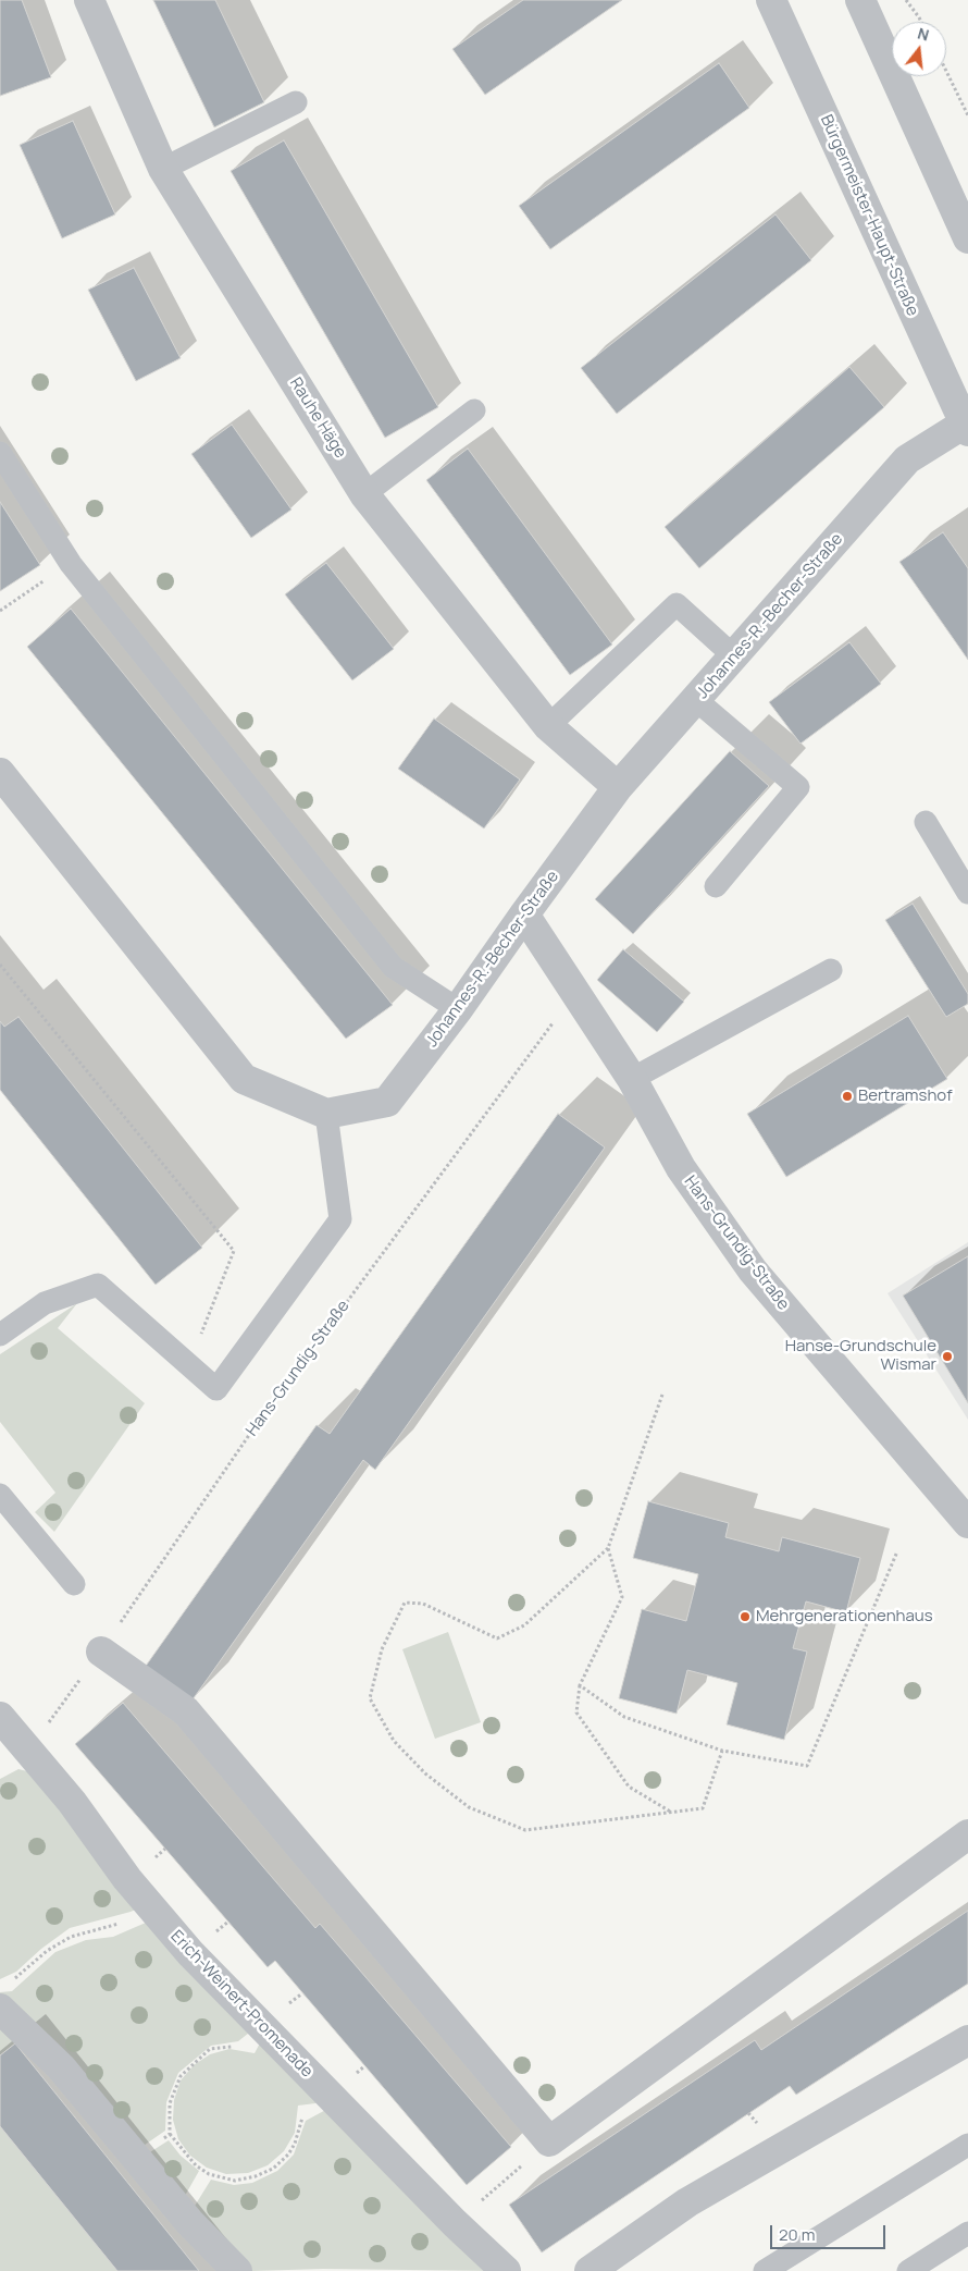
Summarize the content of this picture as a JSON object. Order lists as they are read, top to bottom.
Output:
{
  "streets": {
    "street": [
      "Bürgermeister-Haupt-Straße",
      "Rauhe Häge",
      "Johannes-R.-Becher-Straße",
      "Hans-Grundig-Straße",
      "Erich-Weinert-Promenade"
    ]
  },
  "crossings": [
    ["Bürgermeister-Haupt-Straße", "Johannes-R.-Becher-Straße"],
    ["Rauhe Häge", "Johannes-R.-Becher-Straße"],
    ["Johannes-R.-Becher-Straße", "Hans-Grundig-Straße"],
    ["Hans-Grundig-Straße", "Erich-Weinert-Promenade"]
  ],
  "places": ["Bertramshof", "Hanse-Grundschule Wismar", "Mehrgenerationenhaus"],
  "scale_bar": "20 m",
  "north": "top"
}
